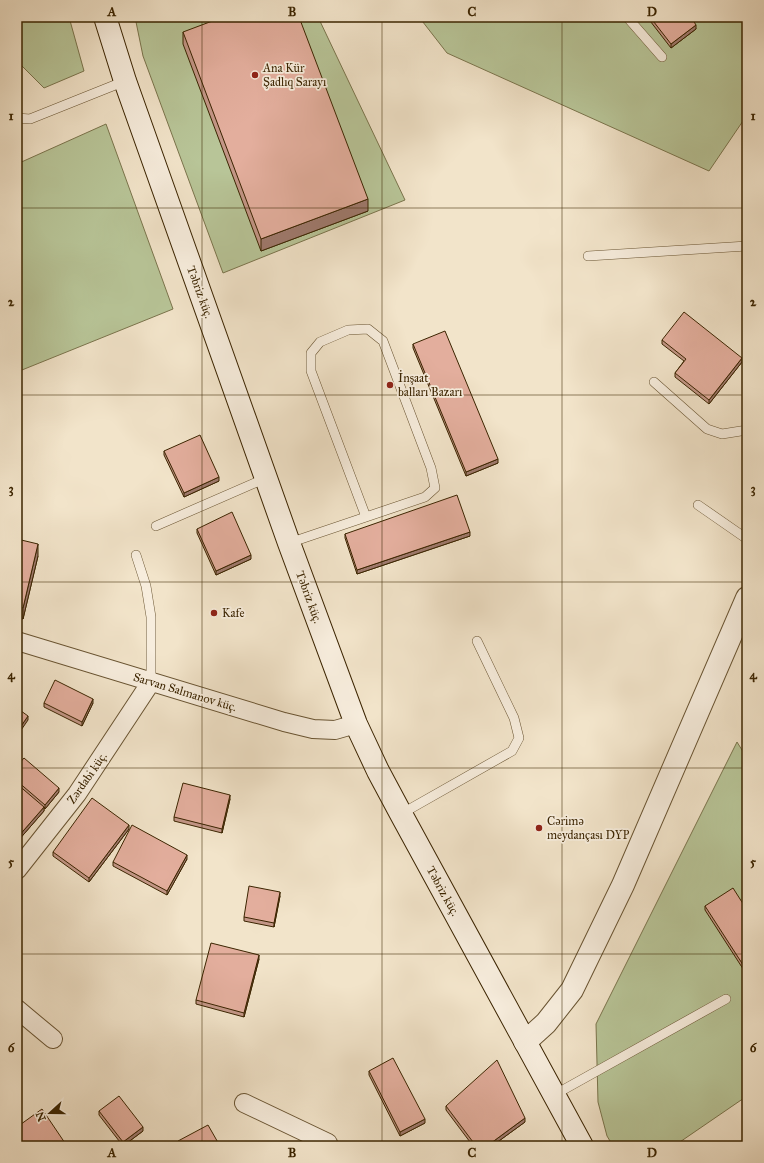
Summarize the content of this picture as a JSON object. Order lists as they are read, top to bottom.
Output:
{
  "streets": {
    "main road": ["Təbriz küç."],
    "street": ["Sarvan Salmanov küç.", "Zərdabi küç."]
  },
  "crossings": [
    ["Təbriz küç.", "Sarvan Salmanov küç."],
    ["Sarvan Salmanov küç.", "Zərdabi küç."]
  ],
  "places": [
    "Ana Kür Şadlıq Sarayı",
    "İnşaat balları Bazarı",
    "Kafe",
    "Cərimə meydançası DYP"
  ],
  "north": "left",
  "grid": {
    "columns": [
      "A",
      "B",
      "C",
      "D"
    ],
    "rows": [
      "1",
      "2",
      "3",
      "4",
      "5",
      "6"
    ]
  }
}
